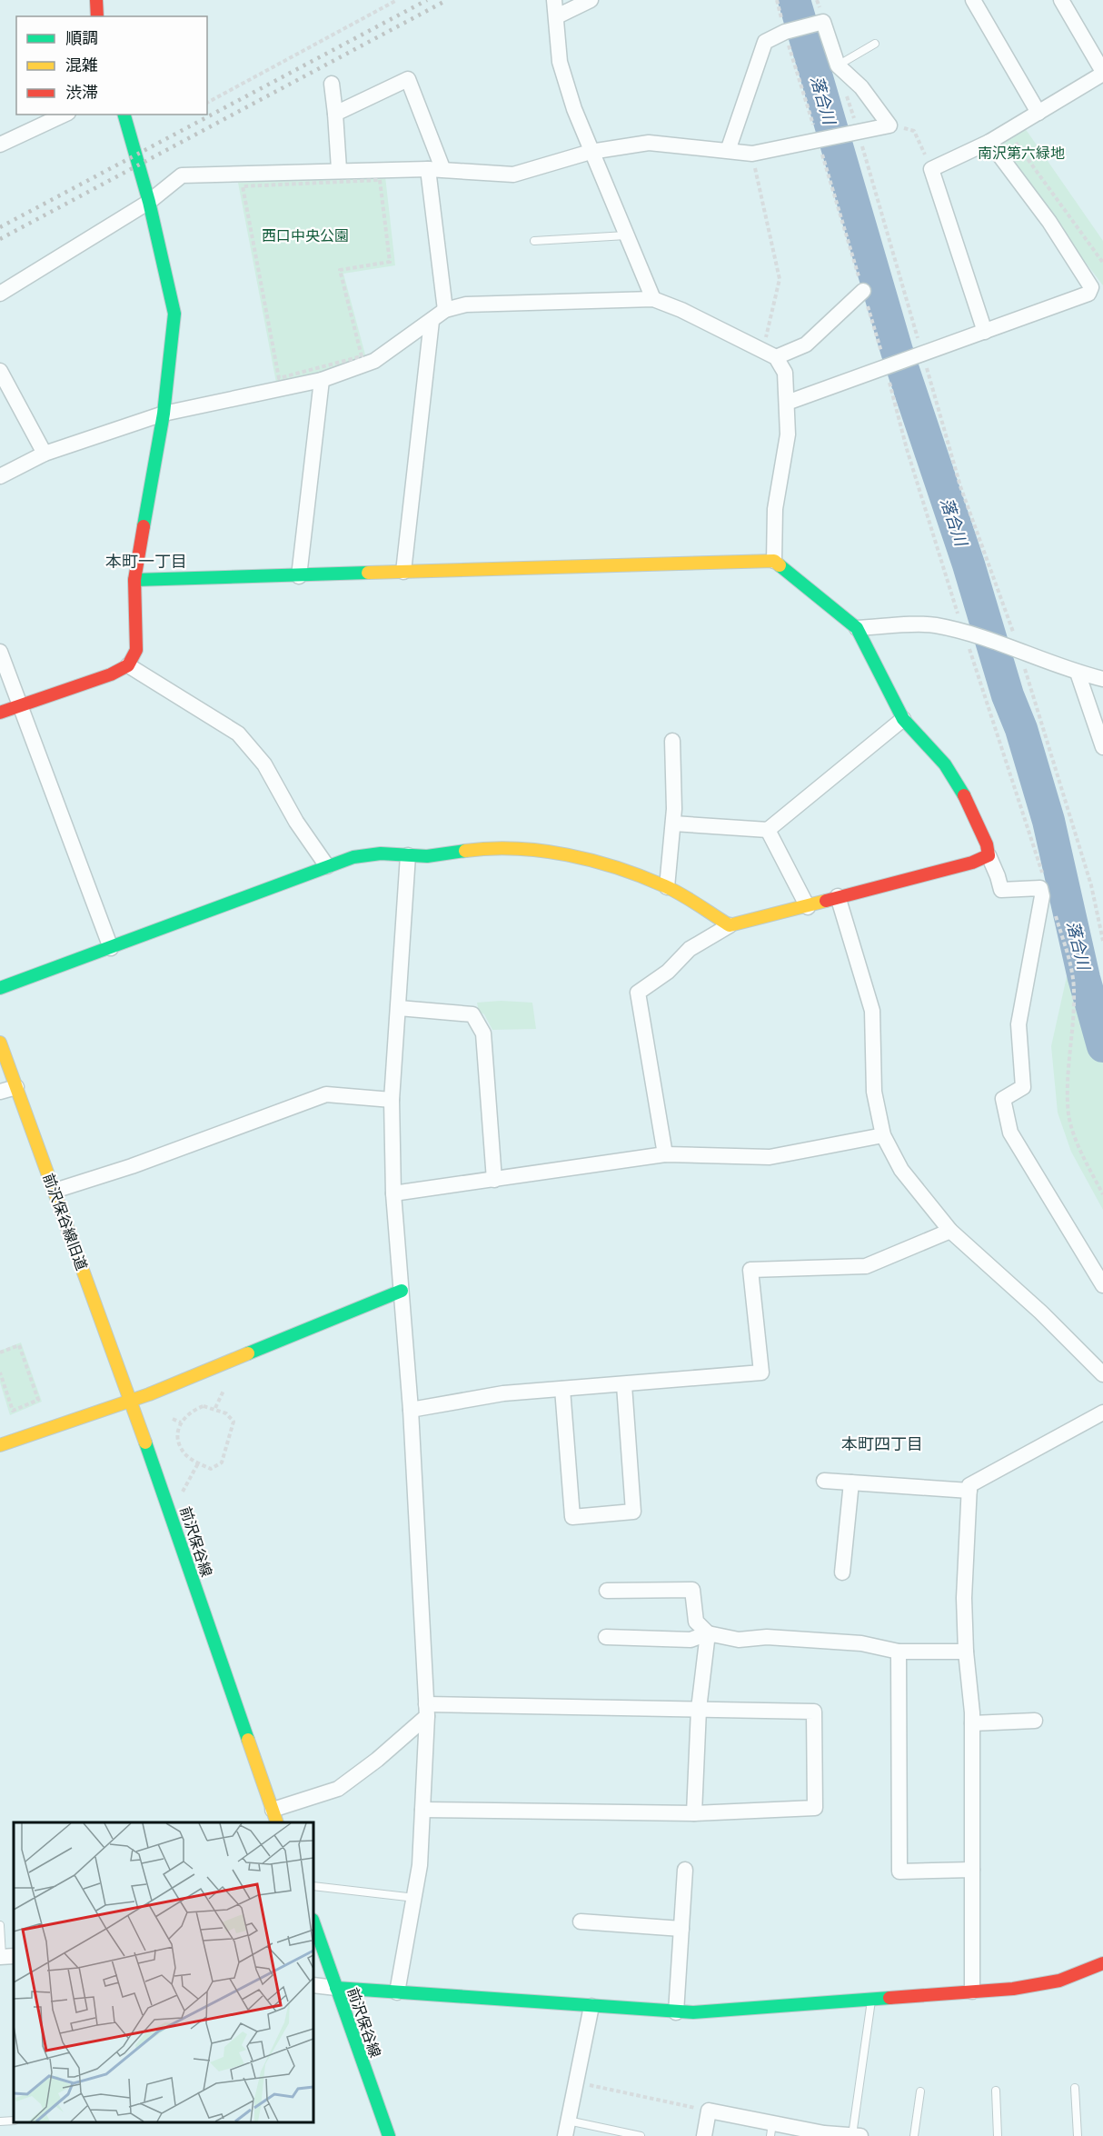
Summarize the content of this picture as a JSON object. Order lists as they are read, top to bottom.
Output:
{
  "streets": {
    "street": ["前沢保谷線旧道", "前沢保谷線"]
  },
  "crossings": [
    ["前沢保谷線旧道", "前沢保谷線"]
  ],
  "districts": ["本町一丁目", "本町四丁目"],
  "water": ["落合川"],
  "parks": ["南沢第六緑地", "西口中央公園"],
  "legend": ["順調", "混雑", "渋滞"]
}
